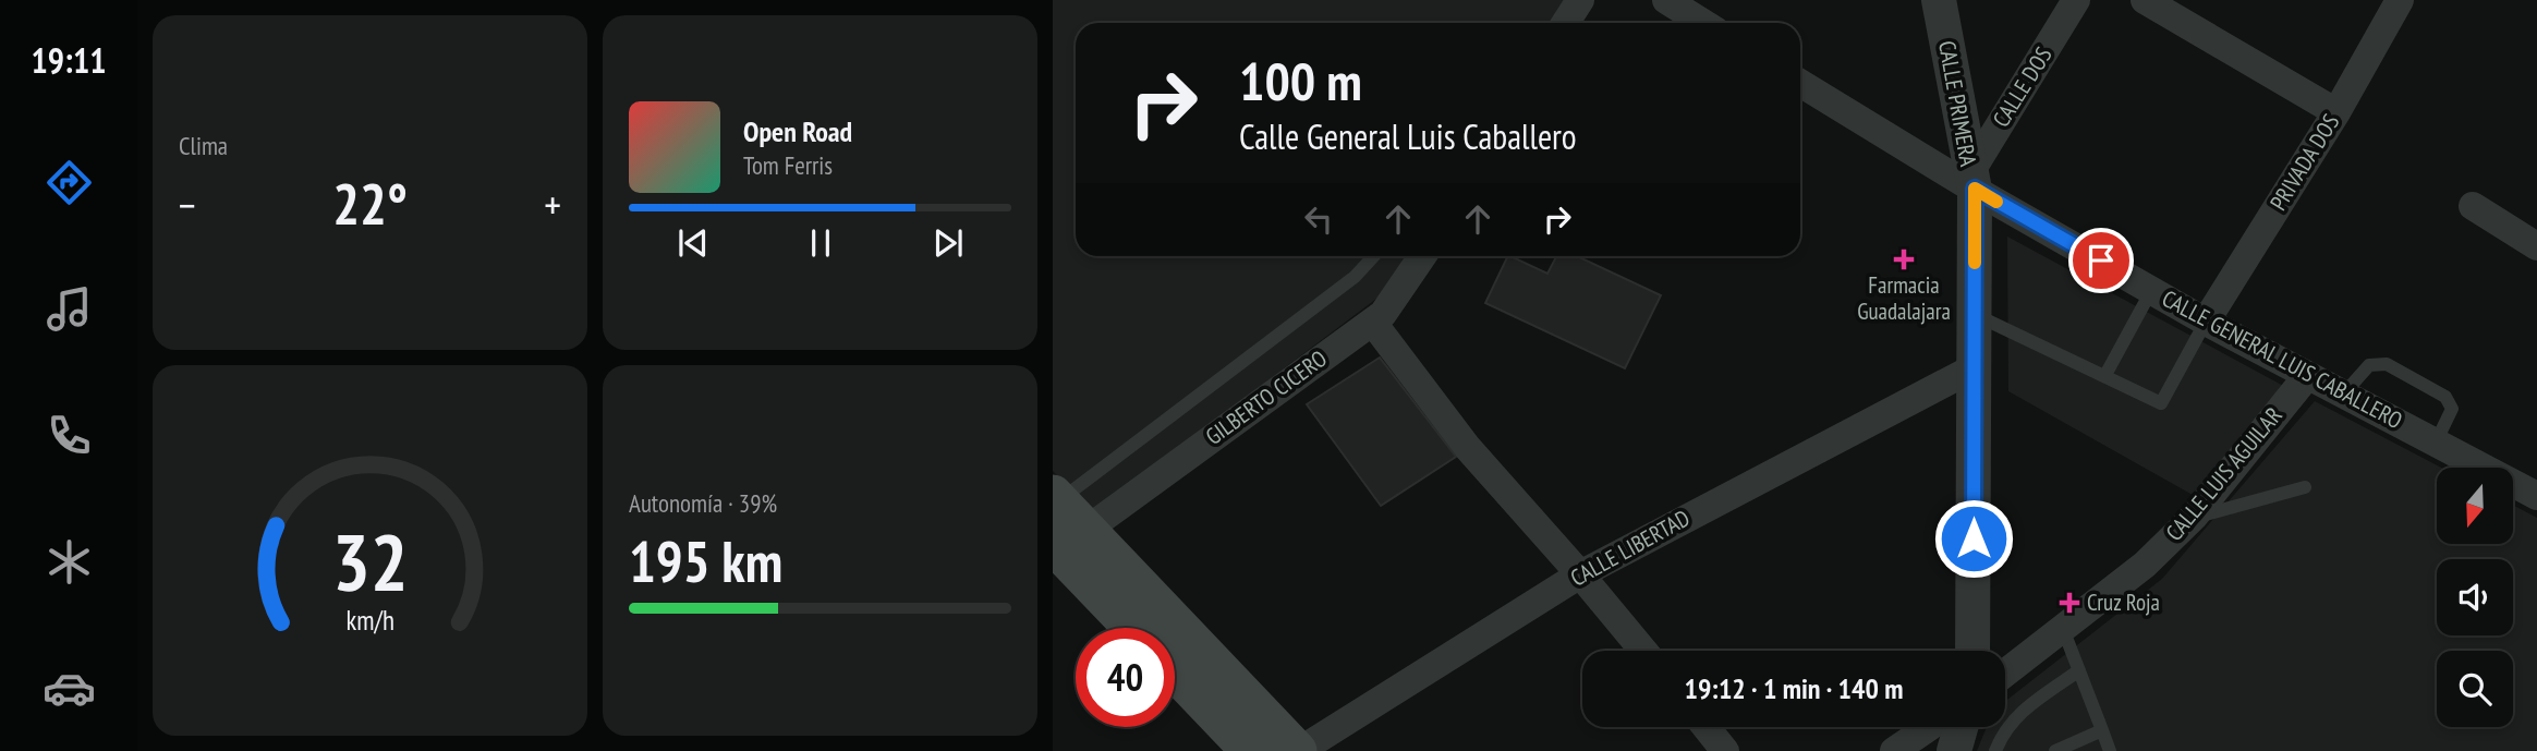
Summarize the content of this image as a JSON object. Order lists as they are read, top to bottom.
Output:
{
  "streets": {
    "street": [
      "CALLE DOS",
      "CALLE PRIMERA",
      "PRIVADA DOS",
      "CALLE GENERAL LUIS CABALLERO",
      "GILBERTO CICERO",
      "CALLE LUIS AGUILAR",
      "CALLE LIBERTAD"
    ]
  },
  "crossings": [
    ["CALLE DOS", "CALLE PRIMERA"],
    ["CALLE DOS", "CALLE GENERAL LUIS CABALLERO"],
    ["CALLE PRIMERA", "CALLE GENERAL LUIS CABALLERO"],
    ["CALLE PRIMERA", "CALLE LIBERTAD"],
    ["PRIVADA DOS", "CALLE GENERAL LUIS CABALLERO"],
    ["CALLE GENERAL LUIS CABALLERO", "CALLE LUIS AGUILAR"]
  ],
  "places": {
    "health": ["Farmacia Guadalajara", "Cruz Roja"]
  },
  "north": "bottom",
  "page": {
    "tabs": "19:11",
    "tile": [
      "Clima",
      ["Autonomía · 39%", "195 km"]
    ],
    "turn": ["100 m", "Calle General Luis Caballero"],
    "song": ["Open Road", "Tom Ferris"],
    "heat": ["−", "22°", "+"],
    "limit": "40",
    "trip": "19:12 · 1 min · 140 m",
    "gauge": ["32", "km/h"]
  }
}
